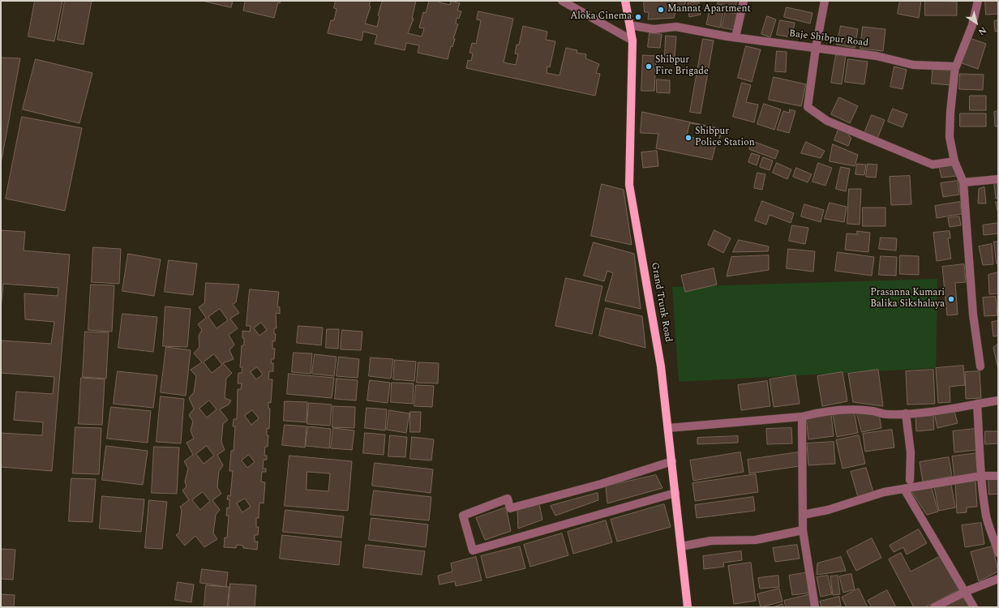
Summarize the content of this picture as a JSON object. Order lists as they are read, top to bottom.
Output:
{
  "streets": {
    "main road": ["Grand Trunk Road"],
    "street": ["Baje Shibpur Road"]
  },
  "crossings": [
    ["Baje Shibpur Road", "Grand Trunk Road"]
  ],
  "places": [
    "Mannat Apartment",
    "Aloka Cinema",
    "Shibpur Fire Brigade",
    "Shibpur Police Station",
    "Prasanna Kumari Balika Sikshalaya"
  ],
  "north": "bottom right"
}
